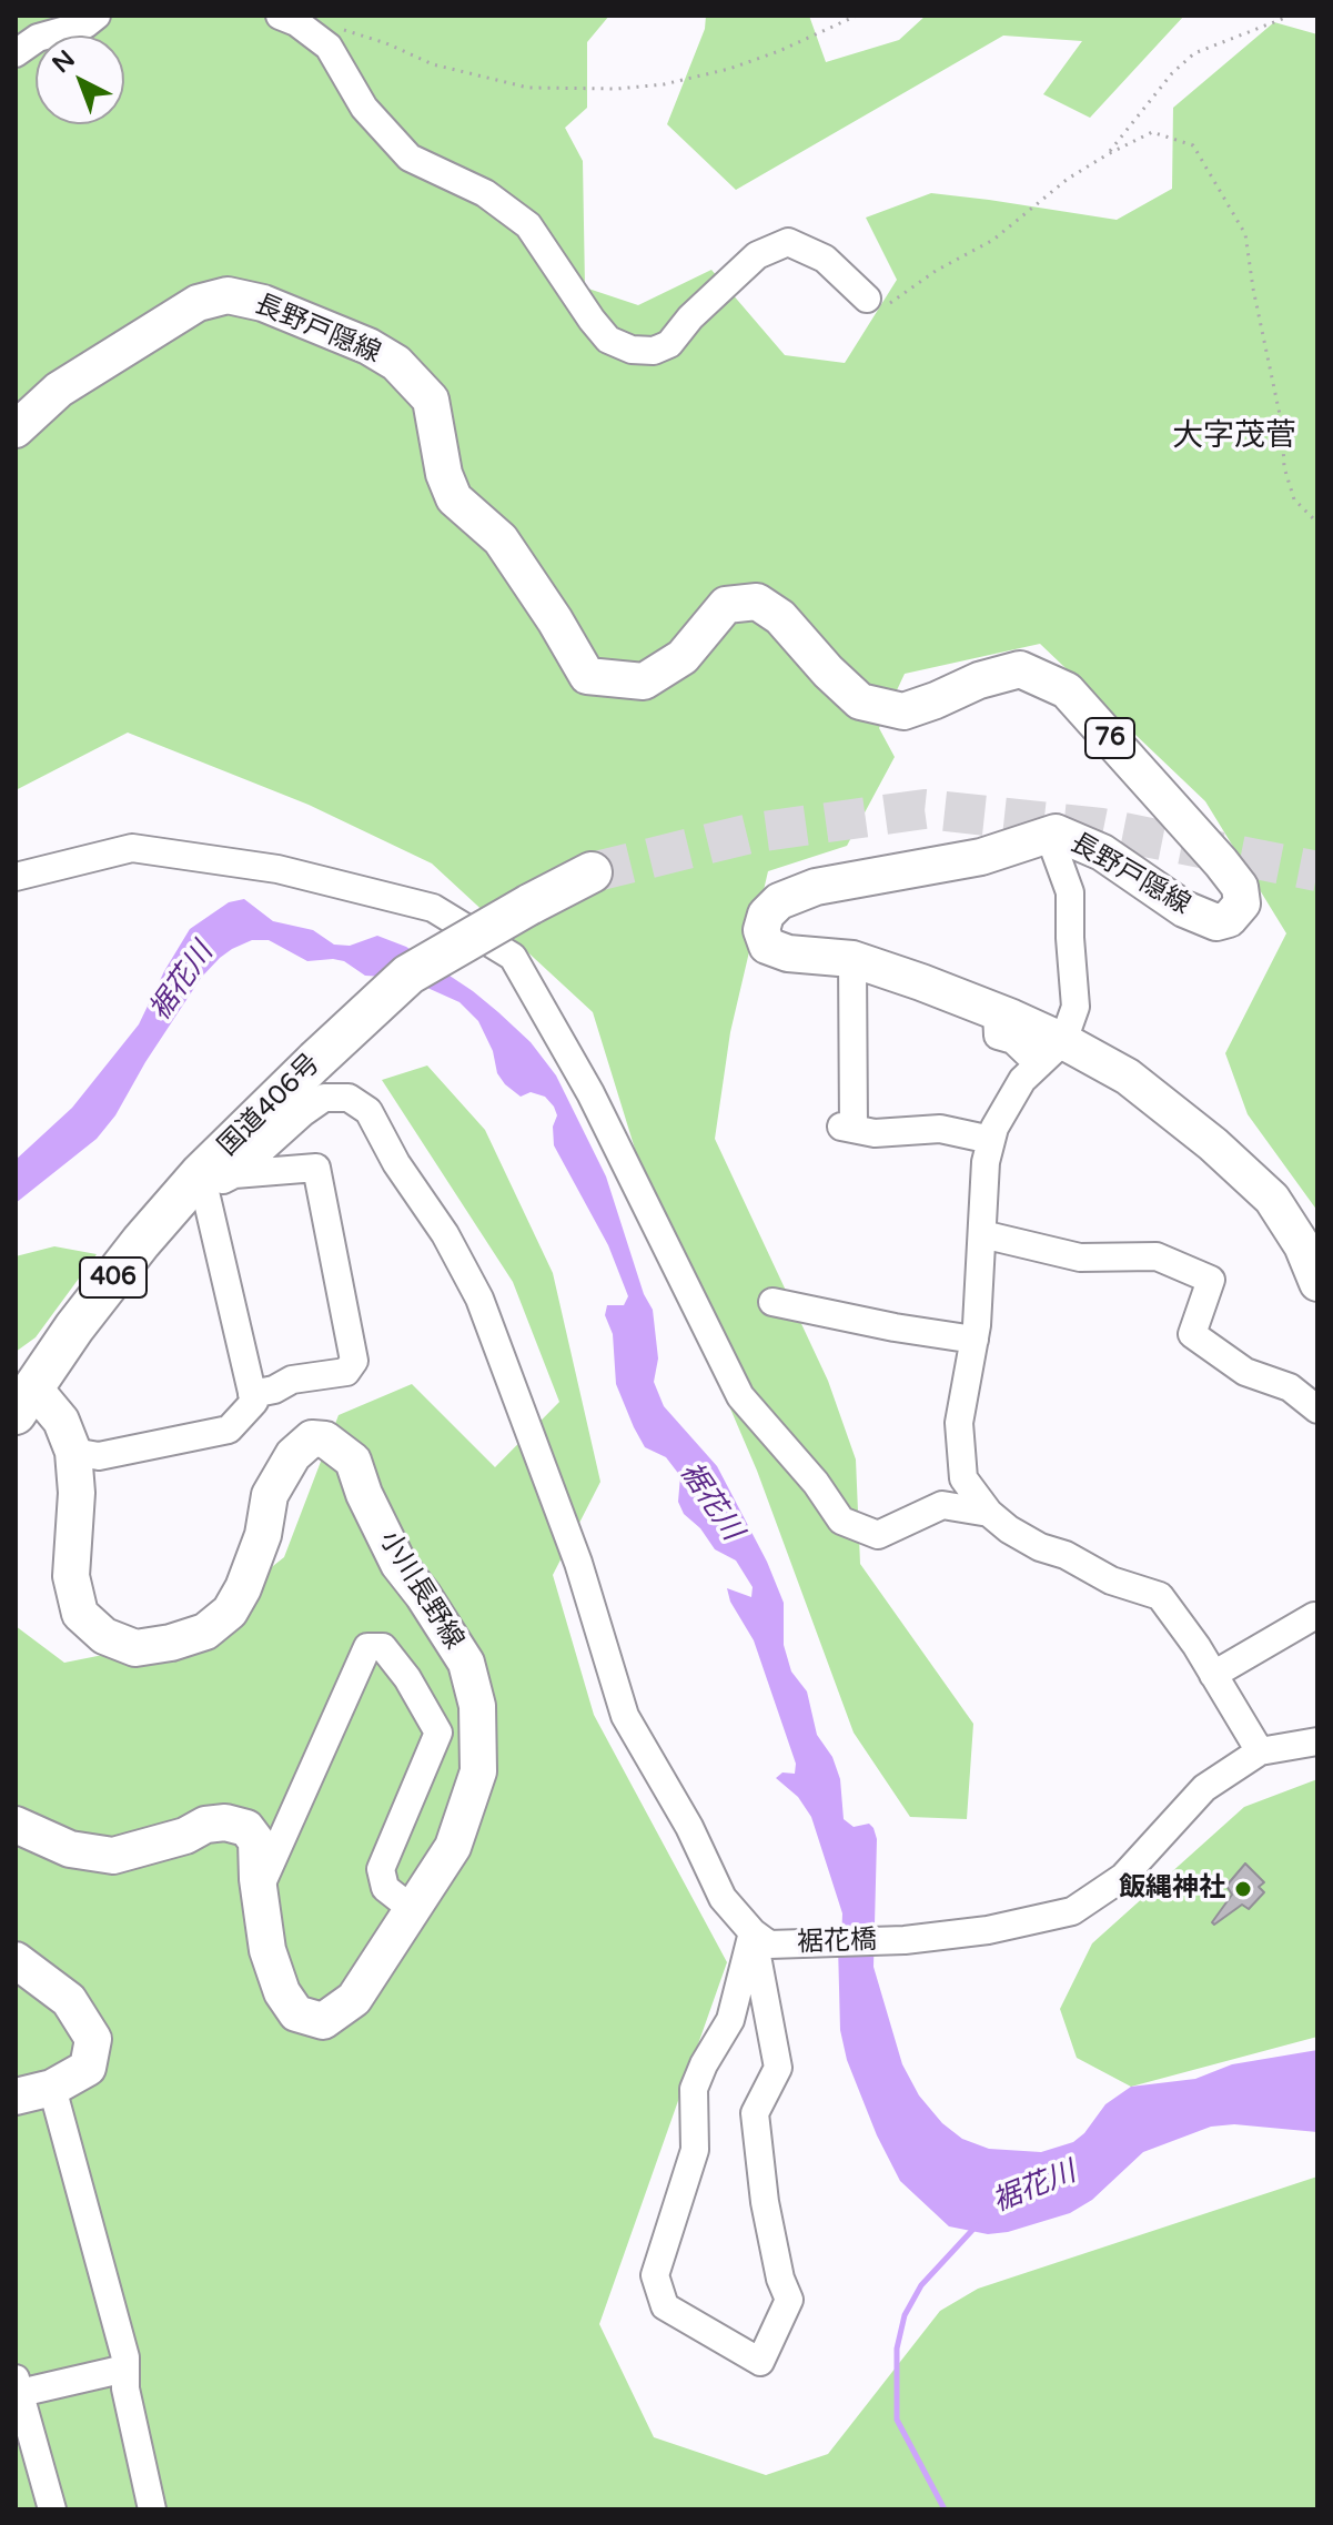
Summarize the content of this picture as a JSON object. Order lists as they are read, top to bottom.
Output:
{
  "streets": {
    "highway": ["国道406号", "406"],
    "main road": ["長野戸隠線", "76", "小川長野線"],
    "street": ["裾花橋"]
  },
  "crossings": [
    ["国道406号", "小川長野線"]
  ],
  "districts": ["大字茂菅"],
  "water": ["裾花川"],
  "places": ["飯縄神社"],
  "north": "top left"
}
